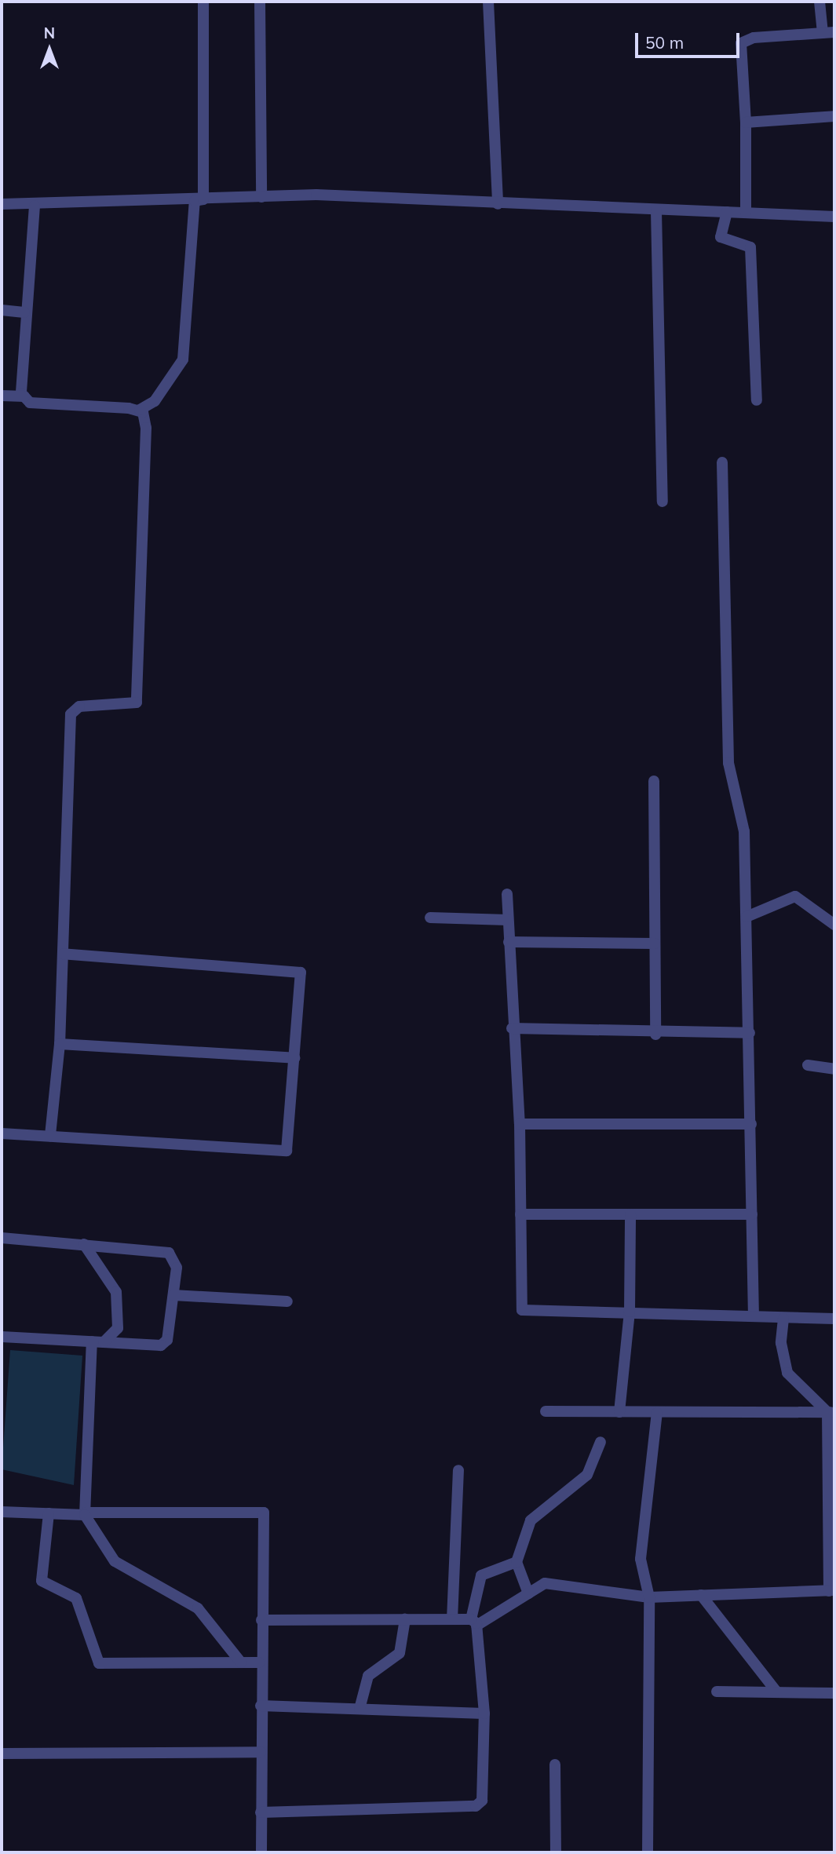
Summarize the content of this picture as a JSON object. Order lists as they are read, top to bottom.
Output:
{
  "scale_bar": "50 m",
  "north": "top"
}
